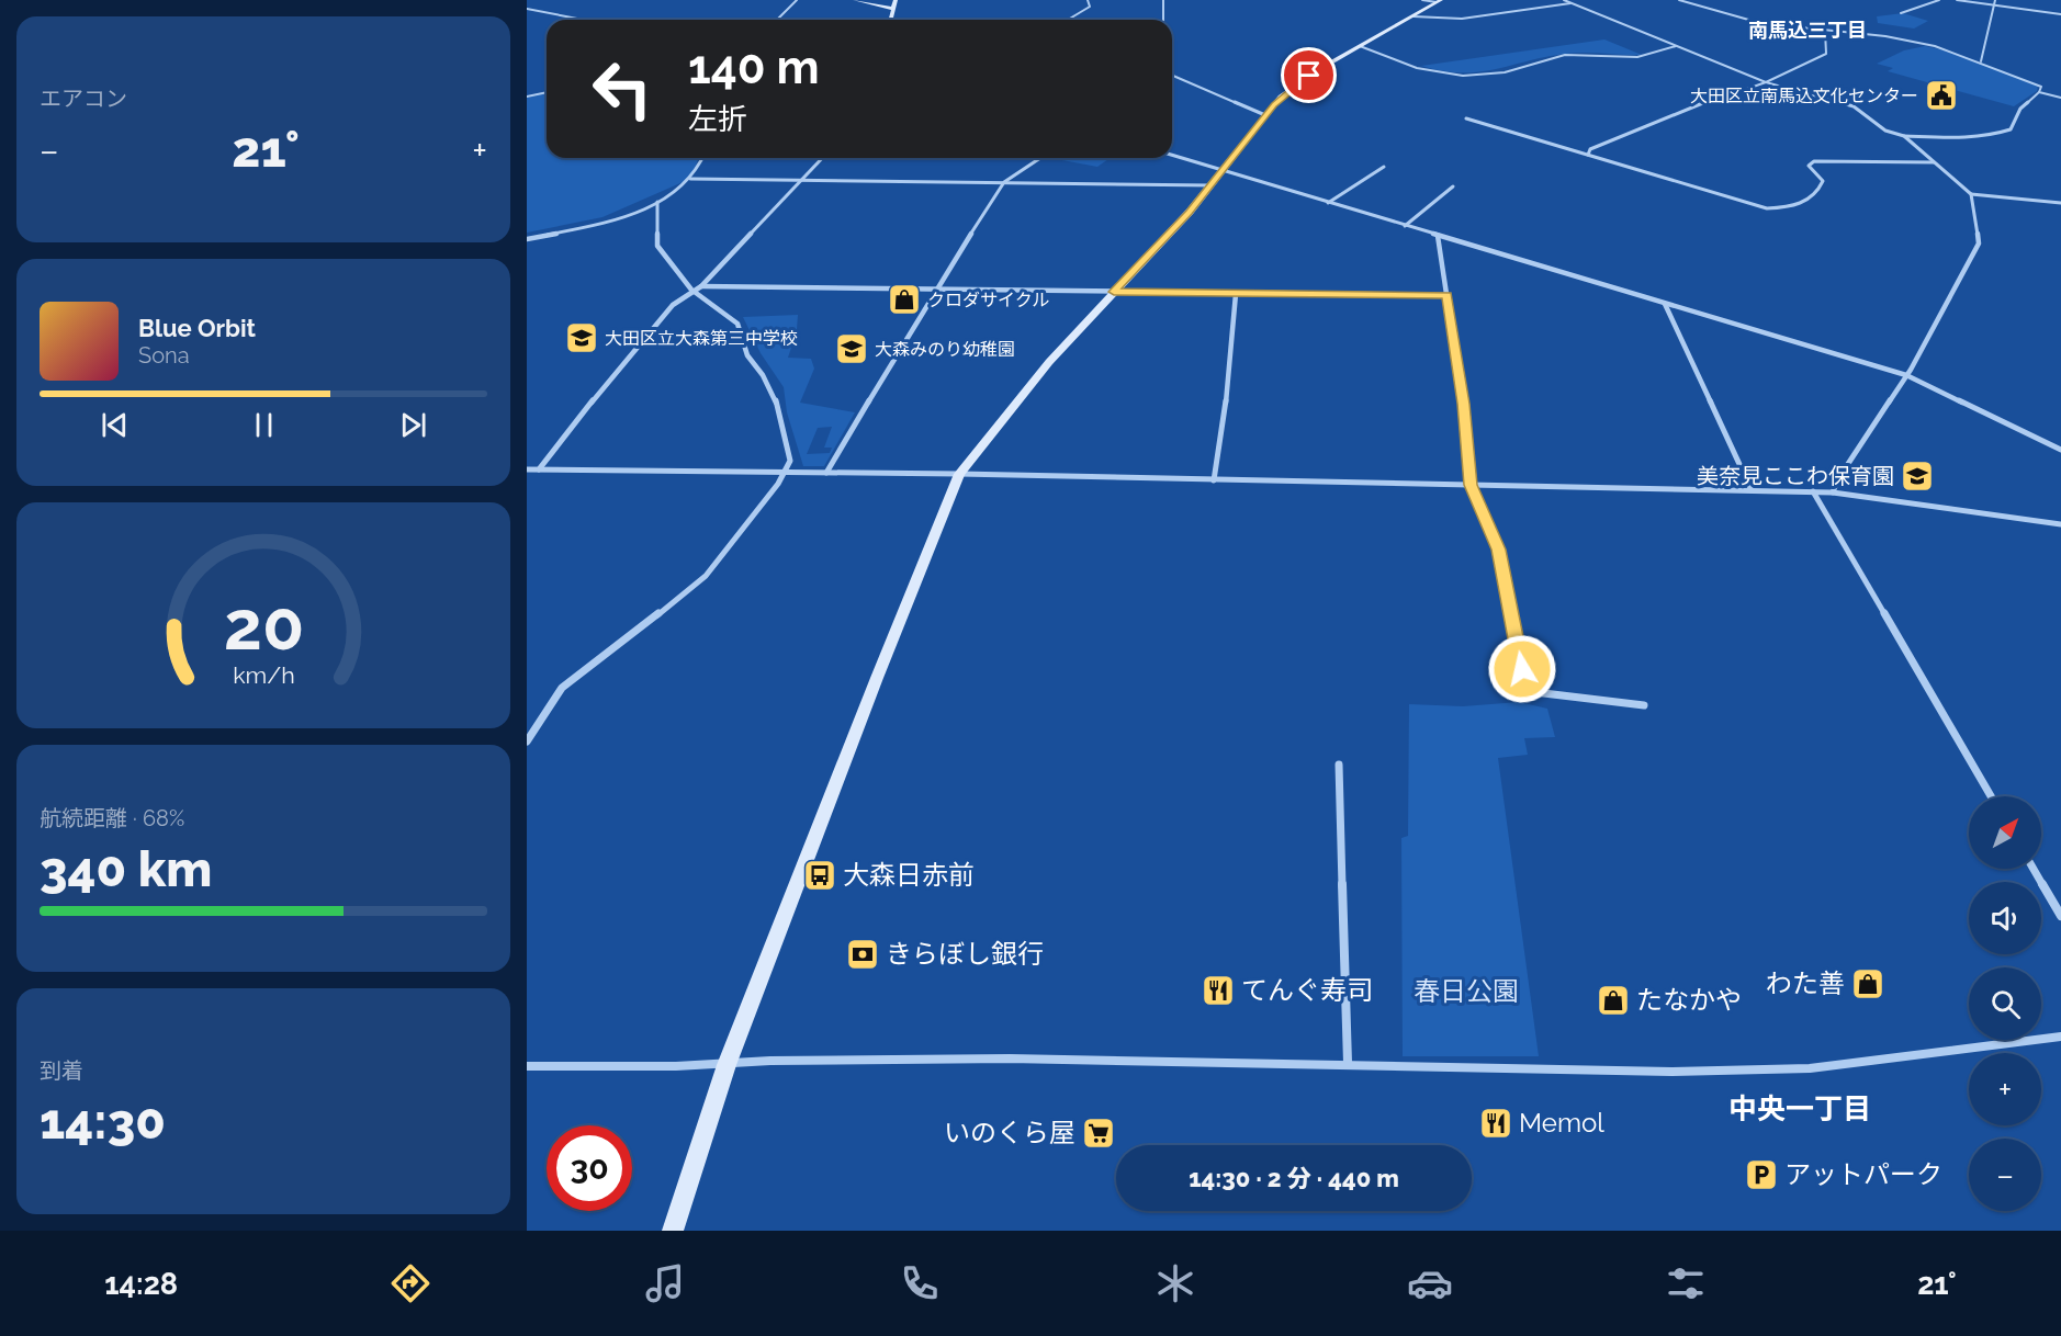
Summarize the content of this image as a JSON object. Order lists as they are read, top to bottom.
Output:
{
  "districts": ["南馬込三丁目", "中央一丁目"],
  "parks": ["春日公園"],
  "places": {
    "public building": ["大田区立南馬込文化センター"],
    "shop": ["クロダサイクル", "わた善", "たなかや"],
    "school or university": ["大田区立大森第三中学校", "大森みのり幼稚園", "美奈見ここわ保育園"],
    "bus stop": ["大森日赤前"],
    "bank": ["きらぼし銀行"],
    "restaurant": ["てんぐ寿司", "Memol"],
    "supermarket": ["いのくら屋"],
    "parking": ["アットパーク"]
  },
  "north": "top right",
  "page": {
    "tile": [
      "エアコン",
      ["航続距離 · 68%", "340 km"],
      ["到着", "14:30"]
    ],
    "turn": ["140 m", "左折"],
    "heat": ["−", "21°", "+"],
    "song": ["Blue Orbit", "Sona"],
    "map_buttons": ["+", "−"],
    "limit": "30",
    "trip": "14:30 · 2 分 · 440 m",
    "tabs": ["14:28", "21°"],
    "gauge": ["20", "km/h"]
  }
}
